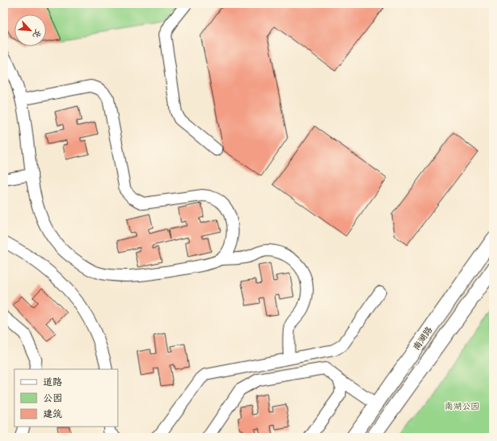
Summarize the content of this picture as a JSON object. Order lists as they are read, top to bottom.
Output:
{
  "streets": {
    "main road": ["南湖路"]
  },
  "parks": ["南湖公园"],
  "legend": ["道路", "公园", "建筑"],
  "north": "bottom right"
}
